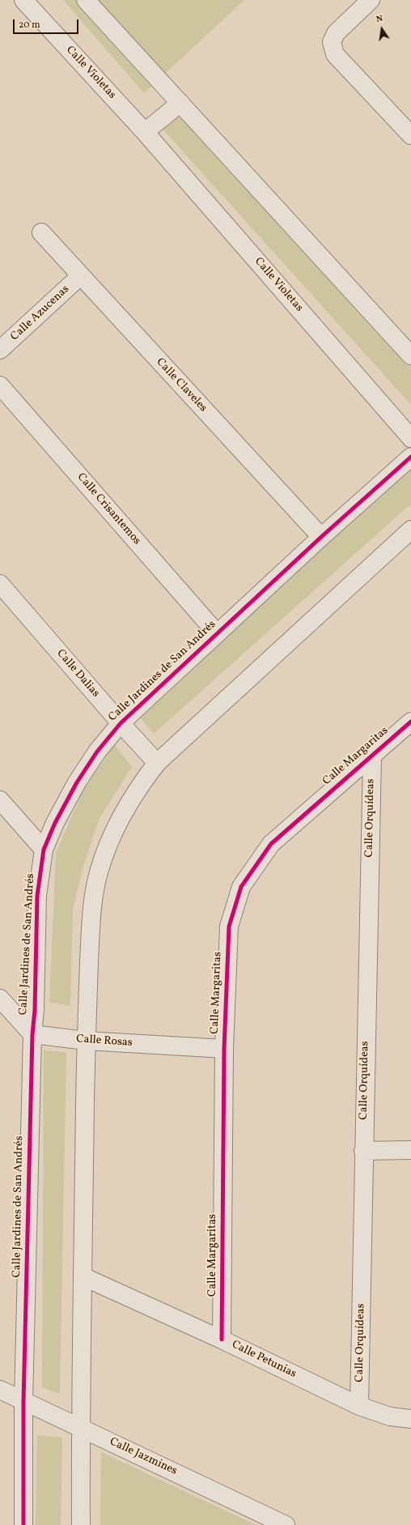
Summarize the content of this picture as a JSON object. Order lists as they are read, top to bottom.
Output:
{
  "streets": {
    "street": [
      "Calle Violetas",
      "Calle Azucenas",
      "Calle Claveles",
      "Calle Crisantemos",
      "Calle Jardines de San Andrés",
      "Calle Dalias",
      "Calle Margaritas",
      "Calle Orquídeas",
      "Calle Rosas",
      "Calle Petunias",
      "Calle Jazmines"
    ]
  },
  "crossings": [
    ["Calle Azucenas", "Calle Claveles"],
    ["Calle Claveles", "Calle Jardines de San Andrés"],
    ["Calle Crisantemos", "Calle Jardines de San Andrés"],
    ["Calle Jardines de San Andrés", "Calle Dalias"],
    ["Calle Jardines de San Andrés", "Calle Rosas"],
    ["Calle Jardines de San Andrés", "Calle Jazmines"],
    ["Calle Margaritas", "Calle Orquídeas"],
    ["Calle Margaritas", "Calle Rosas"],
    ["Calle Margaritas", "Calle Petunias"],
    ["Calle Orquídeas", "Calle Petunias"]
  ],
  "scale_bar": "20 m",
  "north": "top"
}
